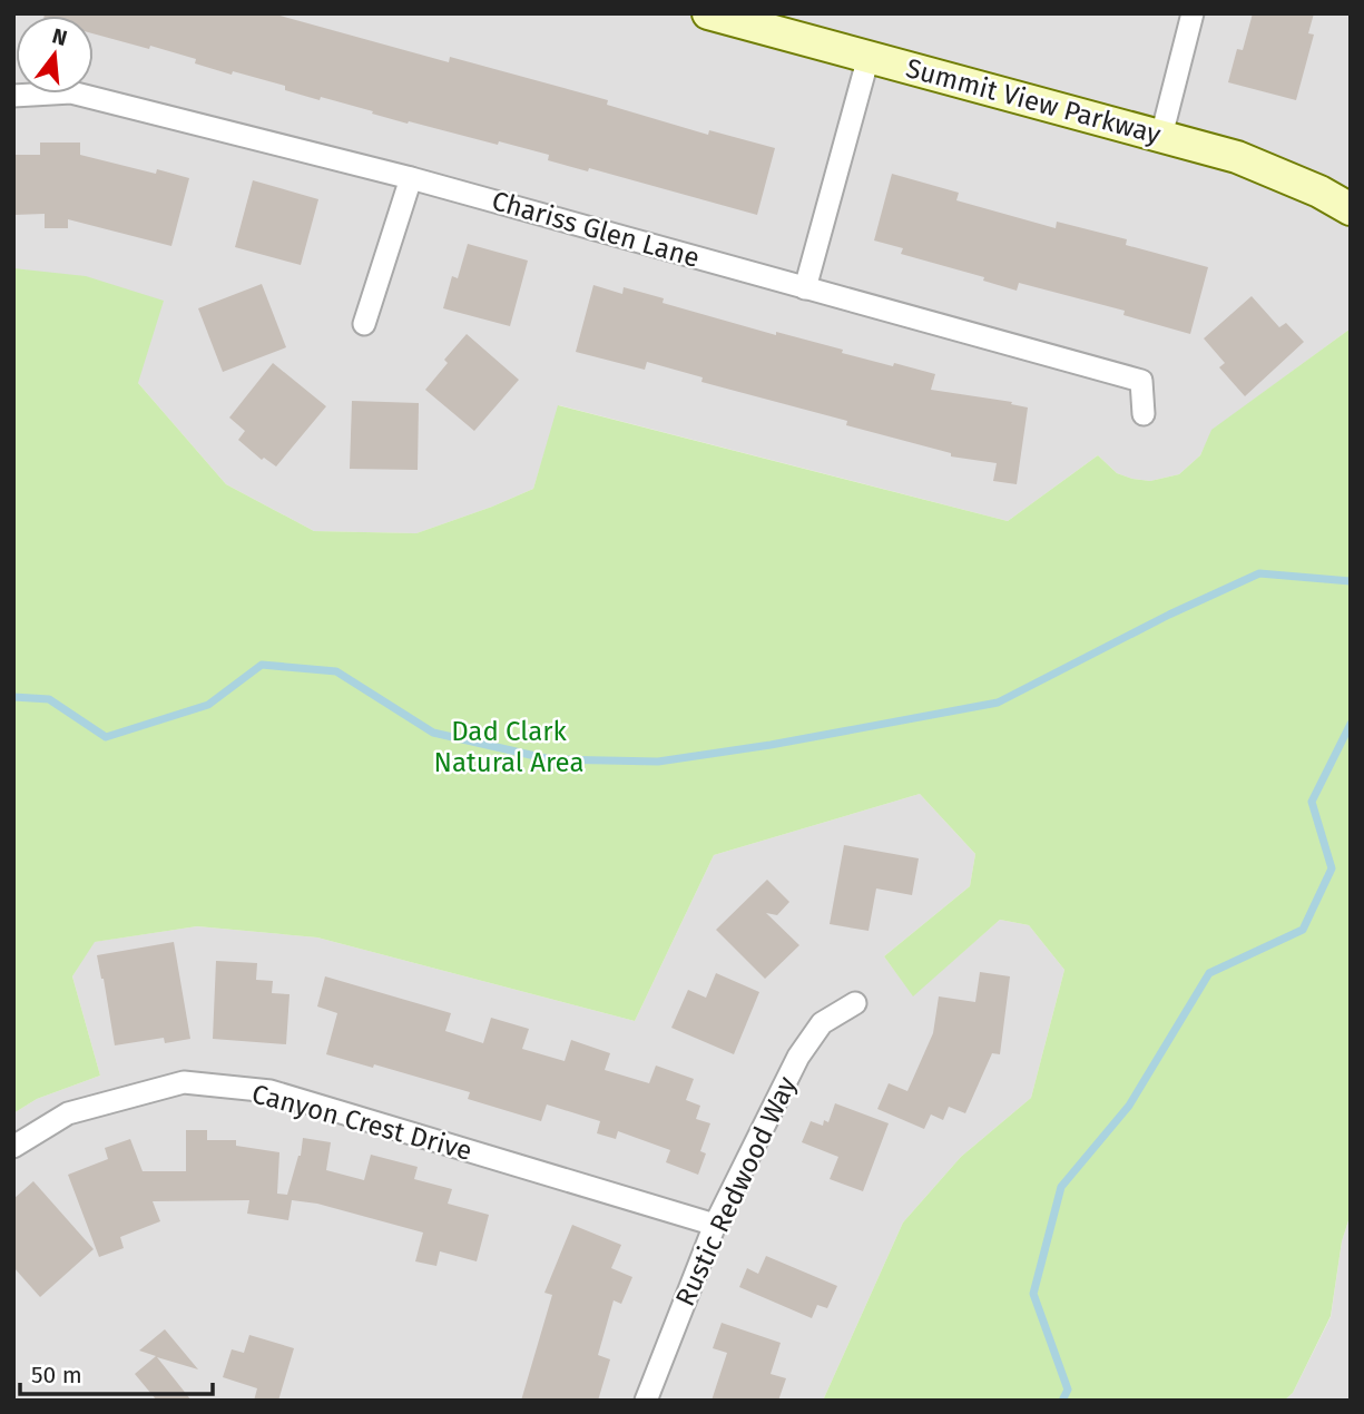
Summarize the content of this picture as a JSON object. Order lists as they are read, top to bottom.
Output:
{
  "streets": {
    "street": [
      "Summit View Parkway",
      "Chariss Glen Lane",
      "Canyon Crest Drive",
      "Rustic Redwood Way"
    ]
  },
  "crossings": [
    ["Canyon Crest Drive", "Rustic Redwood Way"]
  ],
  "parks": ["Dad Clark Natural Area"],
  "scale_bar": "50 m",
  "north": "top"
}
